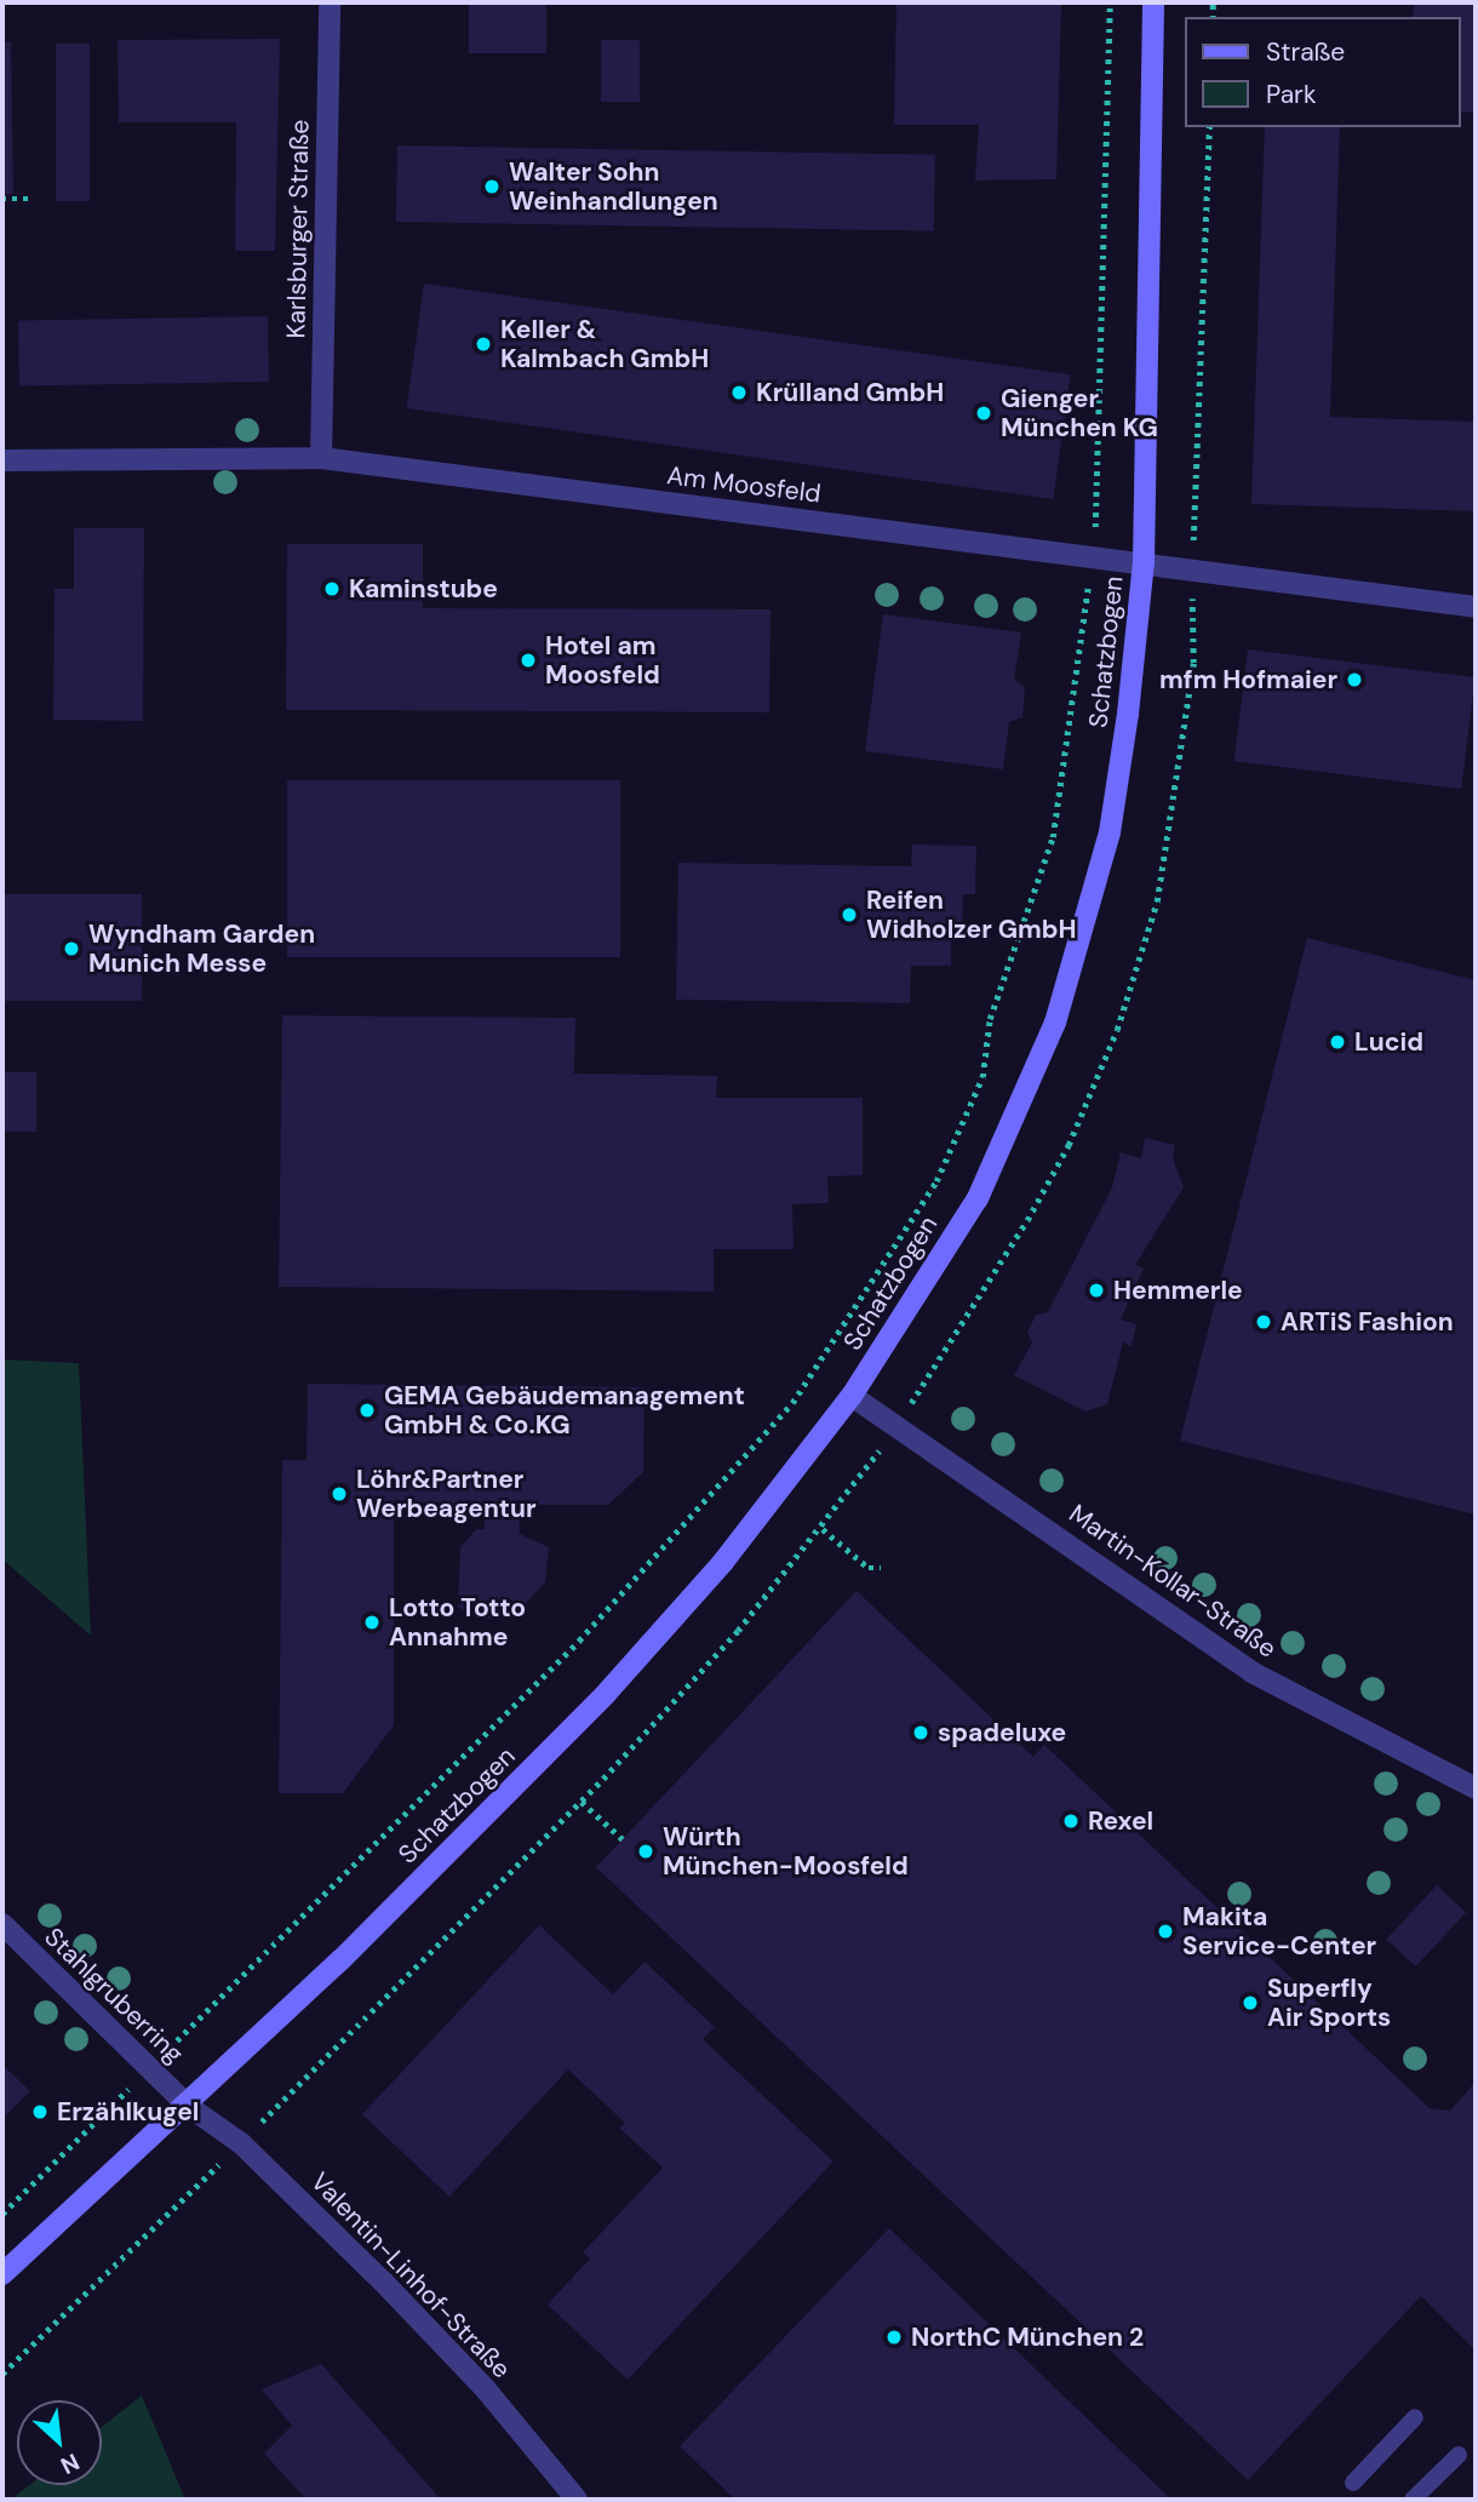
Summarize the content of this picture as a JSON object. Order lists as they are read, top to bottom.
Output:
{
  "streets": {
    "main road": ["Schatzbogen"],
    "street": [
      "Karlsburger Straße",
      "Am Moosfeld",
      "Martin-Kollar-Straße",
      "Stahlgruberring",
      "Valentin-Linhof-Straße"
    ]
  },
  "crossings": [
    ["Karlsburger Straße", "Am Moosfeld"],
    ["Am Moosfeld", "Schatzbogen"],
    ["Schatzbogen", "Martin-Kollar-Straße"],
    ["Schatzbogen", "Stahlgruberring"],
    ["Schatzbogen", "Valentin-Linhof-Straße"],
    ["Stahlgruberring", "Valentin-Linhof-Straße"]
  ],
  "places": [
    "Walter Sohn Weinhandlungen",
    "Keller & Kalmbach GmbH",
    "Krülland GmbH",
    "Gienger München KG",
    "Kaminstube",
    "Hotel am Moosfeld",
    "mfm Hofmaier",
    "Reifen Widholzer GmbH",
    "Wyndham Garden Munich Messe",
    "Lucid",
    "Hemmerle",
    "ARTiS Fashion",
    "GEMA Gebäudemanagement GmbH & Co.KG",
    "Löhr&Partner Werbeagentur",
    "Lotto Totto Annahme",
    "spadeluxe",
    "Rexel",
    "Würth München-Moosfeld",
    "Makita Service-Center",
    "Superfly Air Sports",
    "Erzählkugel",
    "NorthC München 2"
  ],
  "legend": ["Straße", "Park"],
  "north": "bottom right"
}
